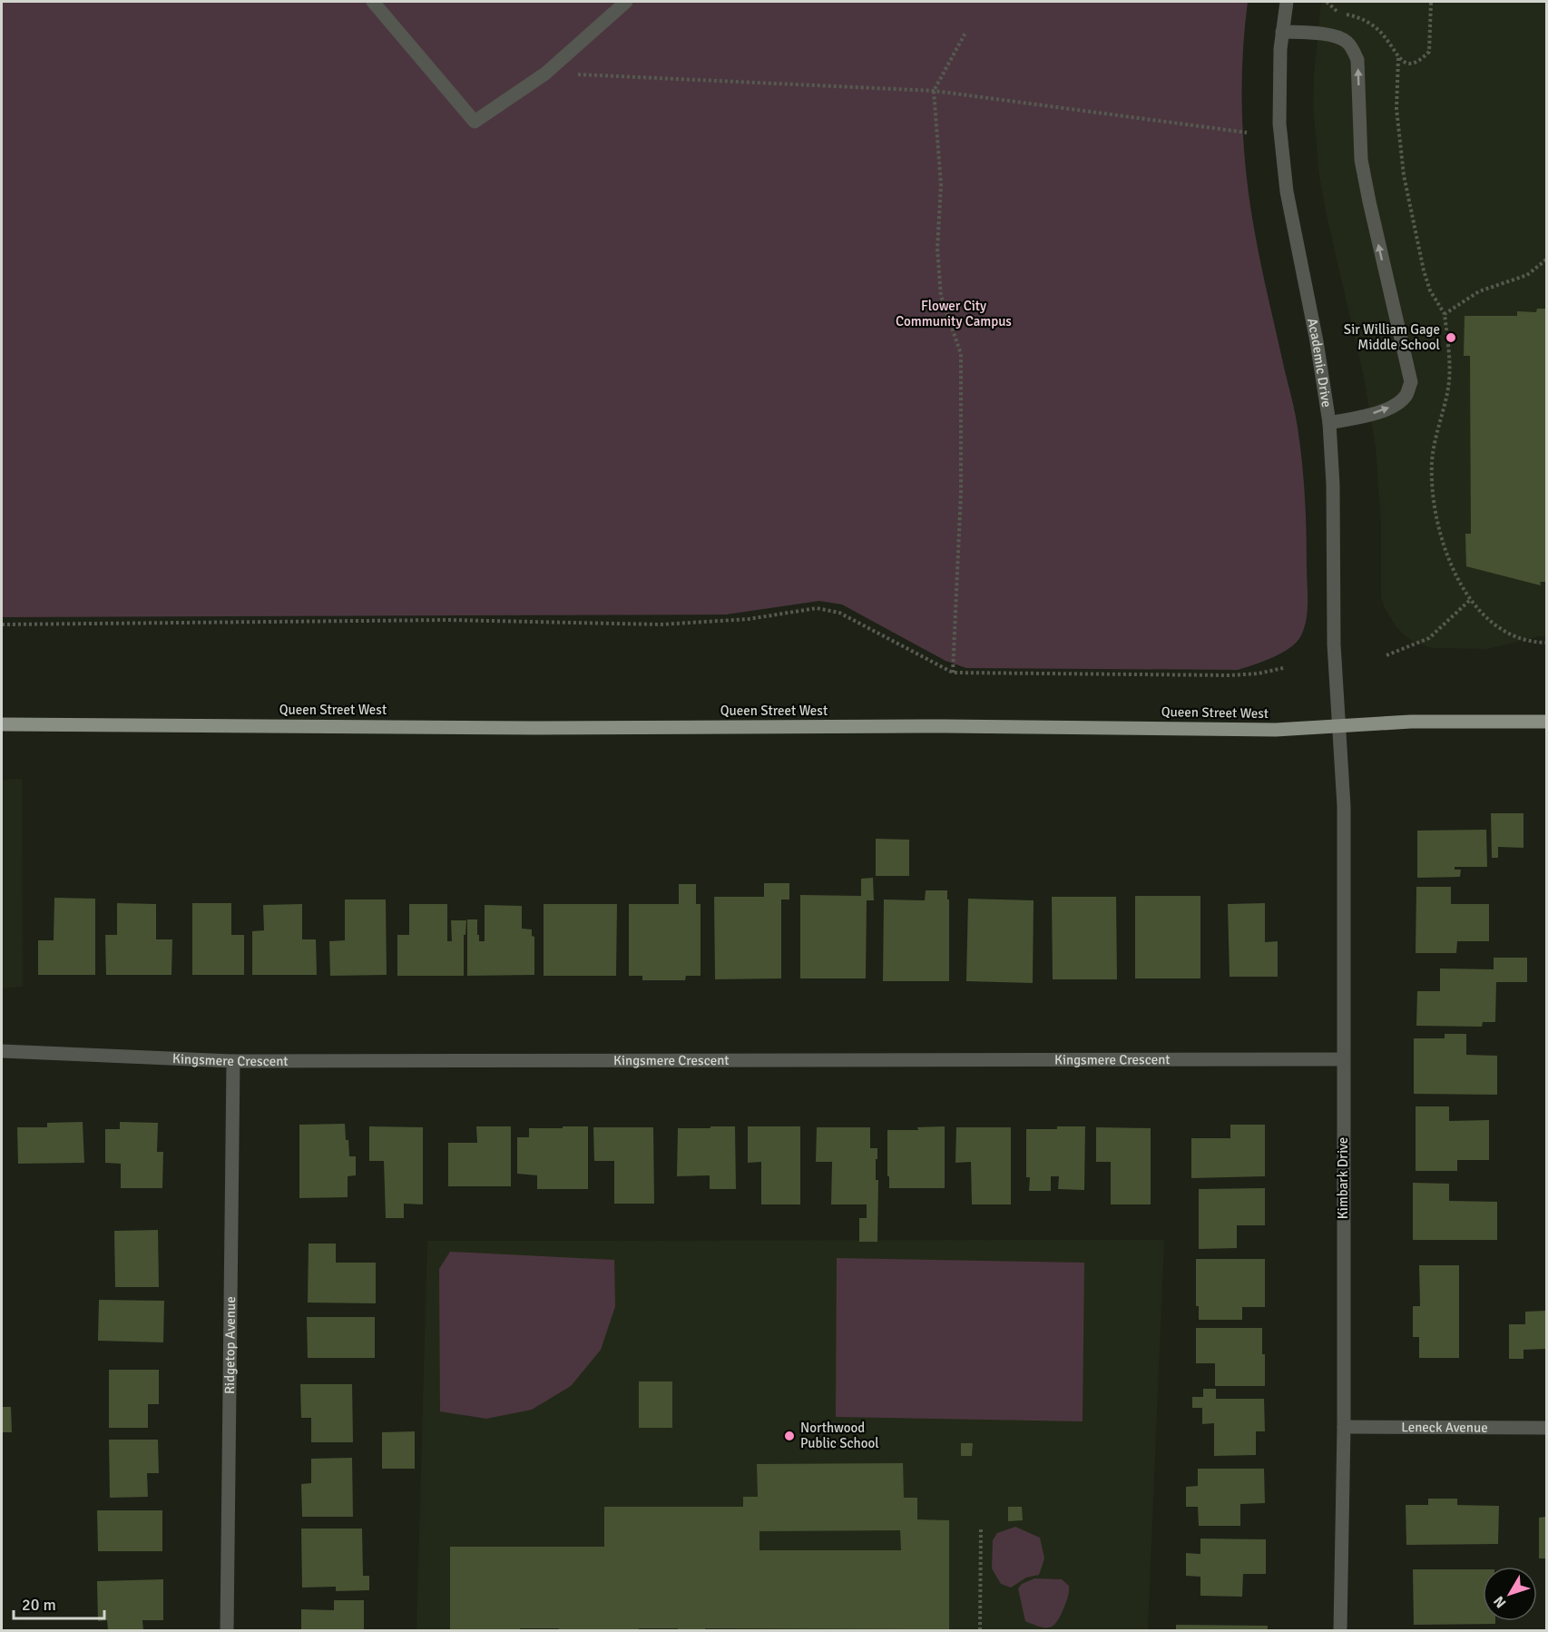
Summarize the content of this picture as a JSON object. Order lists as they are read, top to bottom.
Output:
{
  "streets": {
    "main road": ["Queen Street West"],
    "street": [
      "Academic Drive",
      "Kingsmere Crescent",
      "Kimbark Drive",
      "Ridgetop Avenue",
      "Leneck Avenue"
    ]
  },
  "crossings": [
    ["Academic Drive", "Queen Street West"],
    ["Academic Drive", "Kimbark Drive"],
    ["Queen Street West", "Kimbark Drive"],
    ["Kingsmere Crescent", "Kimbark Drive"],
    ["Kingsmere Crescent", "Ridgetop Avenue"],
    ["Kimbark Drive", "Leneck Avenue"]
  ],
  "parks": ["Flower City Community Campus"],
  "places": ["Sir William Gage Middle School", "Northwood Public School"],
  "scale_bar": "20 m",
  "north": "bottom left"
}
